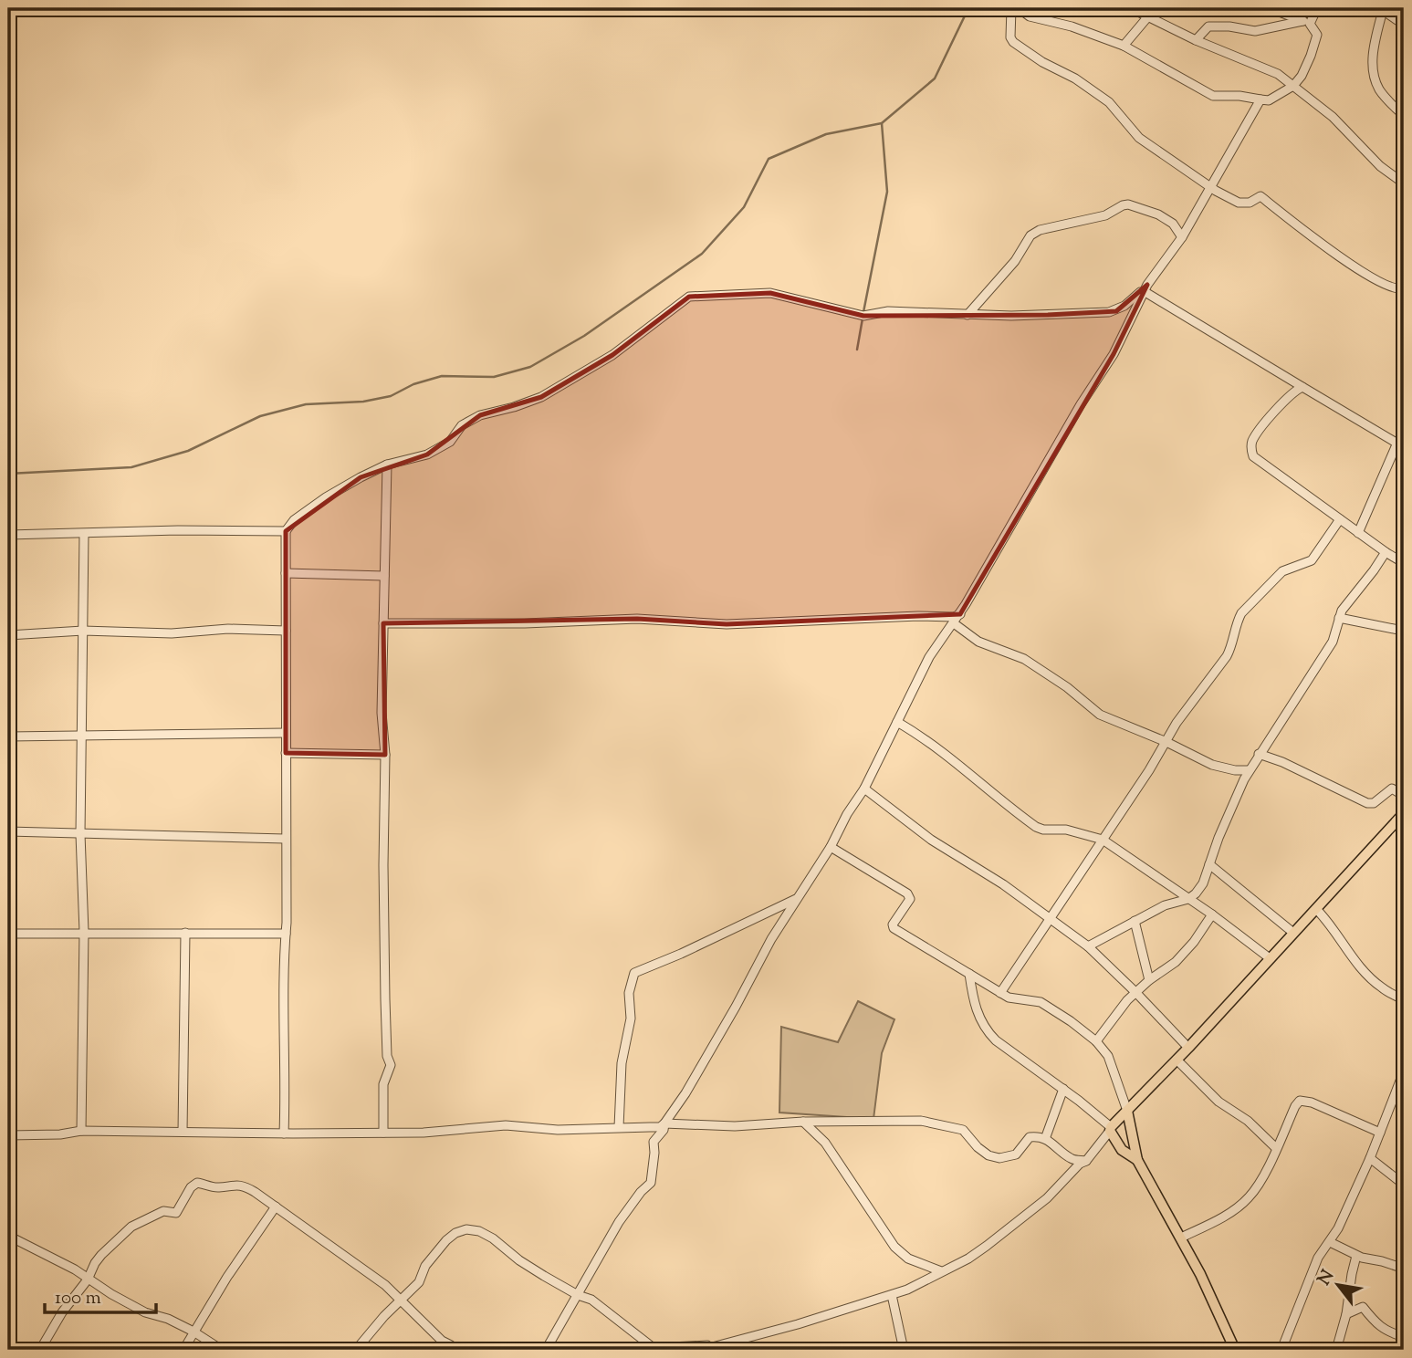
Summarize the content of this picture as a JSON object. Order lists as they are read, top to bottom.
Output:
{
  "scale_bar": "100 m",
  "north": "top left"
}
